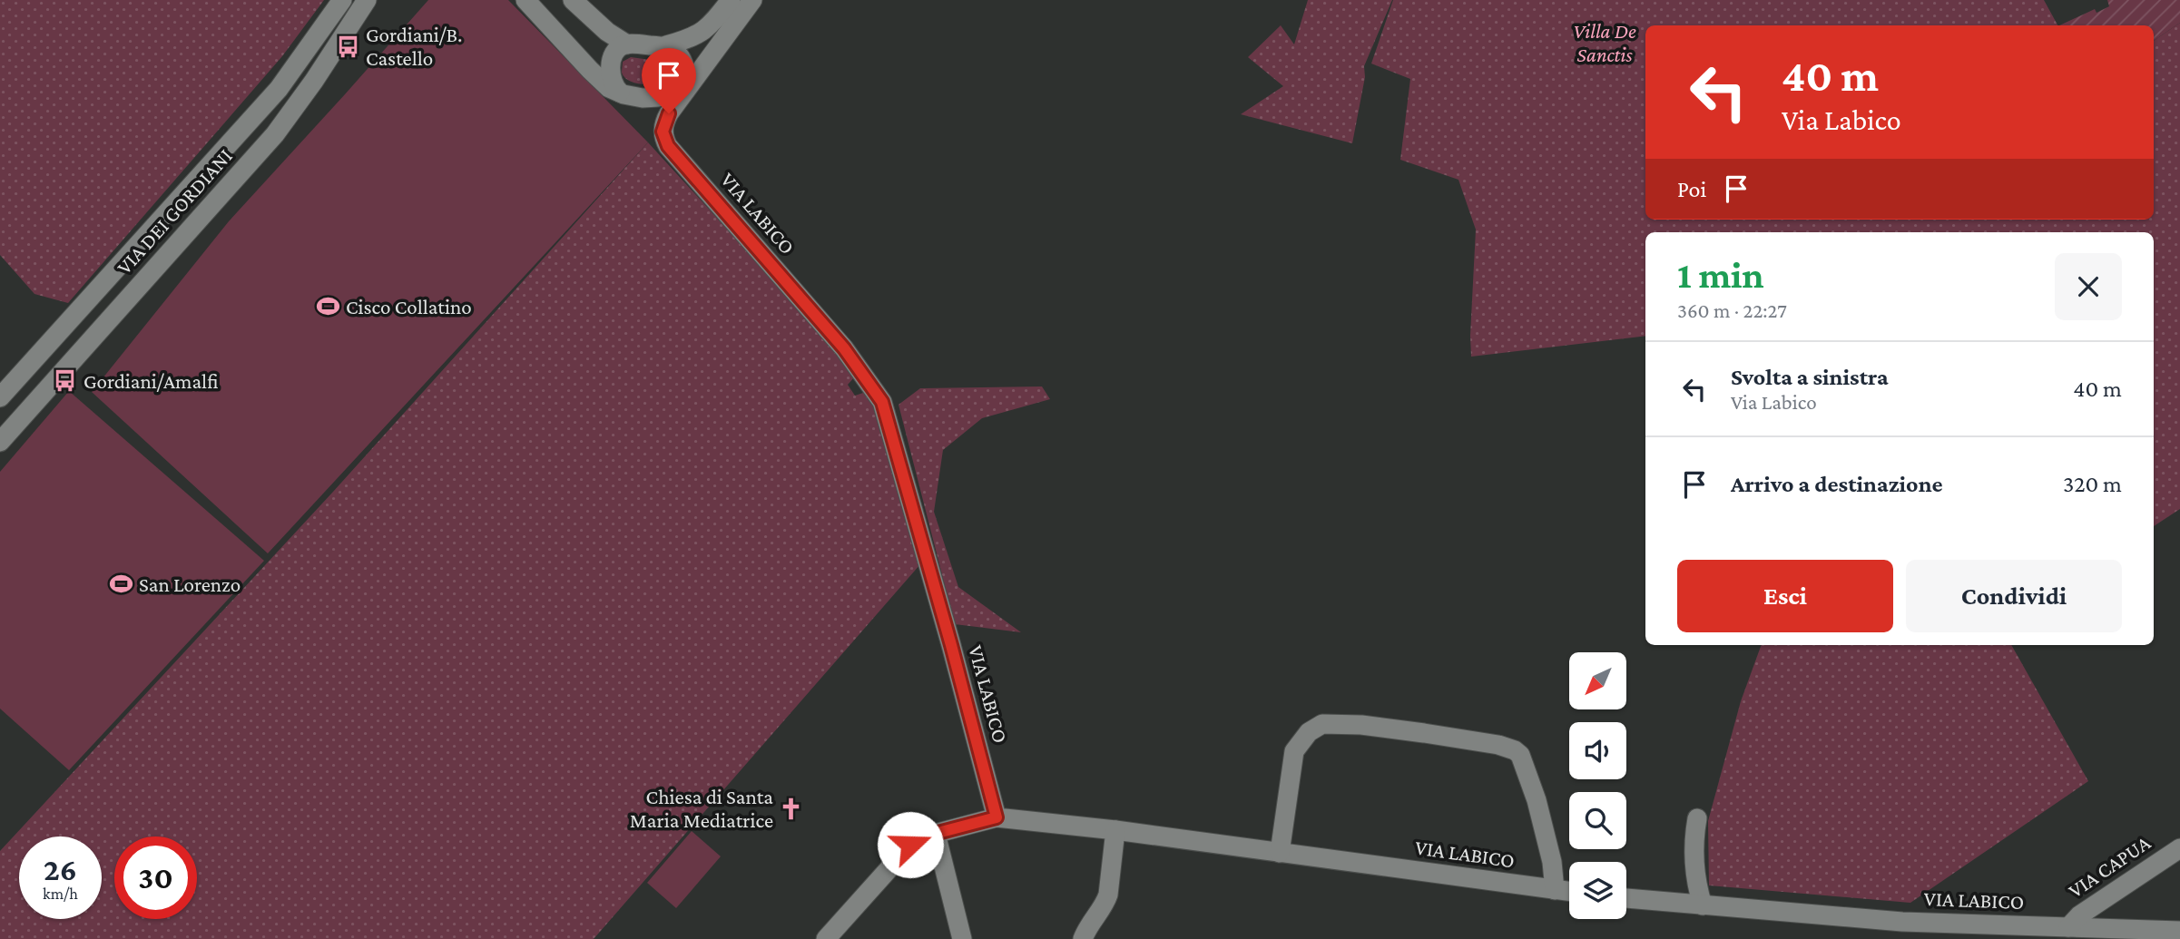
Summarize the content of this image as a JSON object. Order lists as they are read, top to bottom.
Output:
{
  "streets": {
    "street": ["VIA DEI GORDIANI", "VIA LABICO", "VIA CAPUA"]
  },
  "crossings": [
    ["VIA LABICO", "VIA CAPUA"]
  ],
  "parks": ["Villa De Sanctis"],
  "places": {
    "bus stop": ["Gordiani/B. Castello", "Gordiani/Amalfi"],
    "sports": ["Cisco Collatino", "San Lorenzo"],
    "church": ["Chiesa di Santa Maria Mediatrice"]
  },
  "north": "bottom left",
  "page": {
    "turn": ["40 m", "Via Labico"],
    "then": "Poi",
    "heading": ["1 min", "360 m · 22:27"],
    "list": [
      {
        "name": "Svolta a sinistra",
        "note": "Via Labico",
        "value": "40 m"
      },
      {
        "name": "Arrivo a destinazione",
        "value": "320 m"
      }
    ],
    "buttons": ["Esci", "Condividi"],
    "speed": "26 km/h",
    "limit": "30"
  }
}
